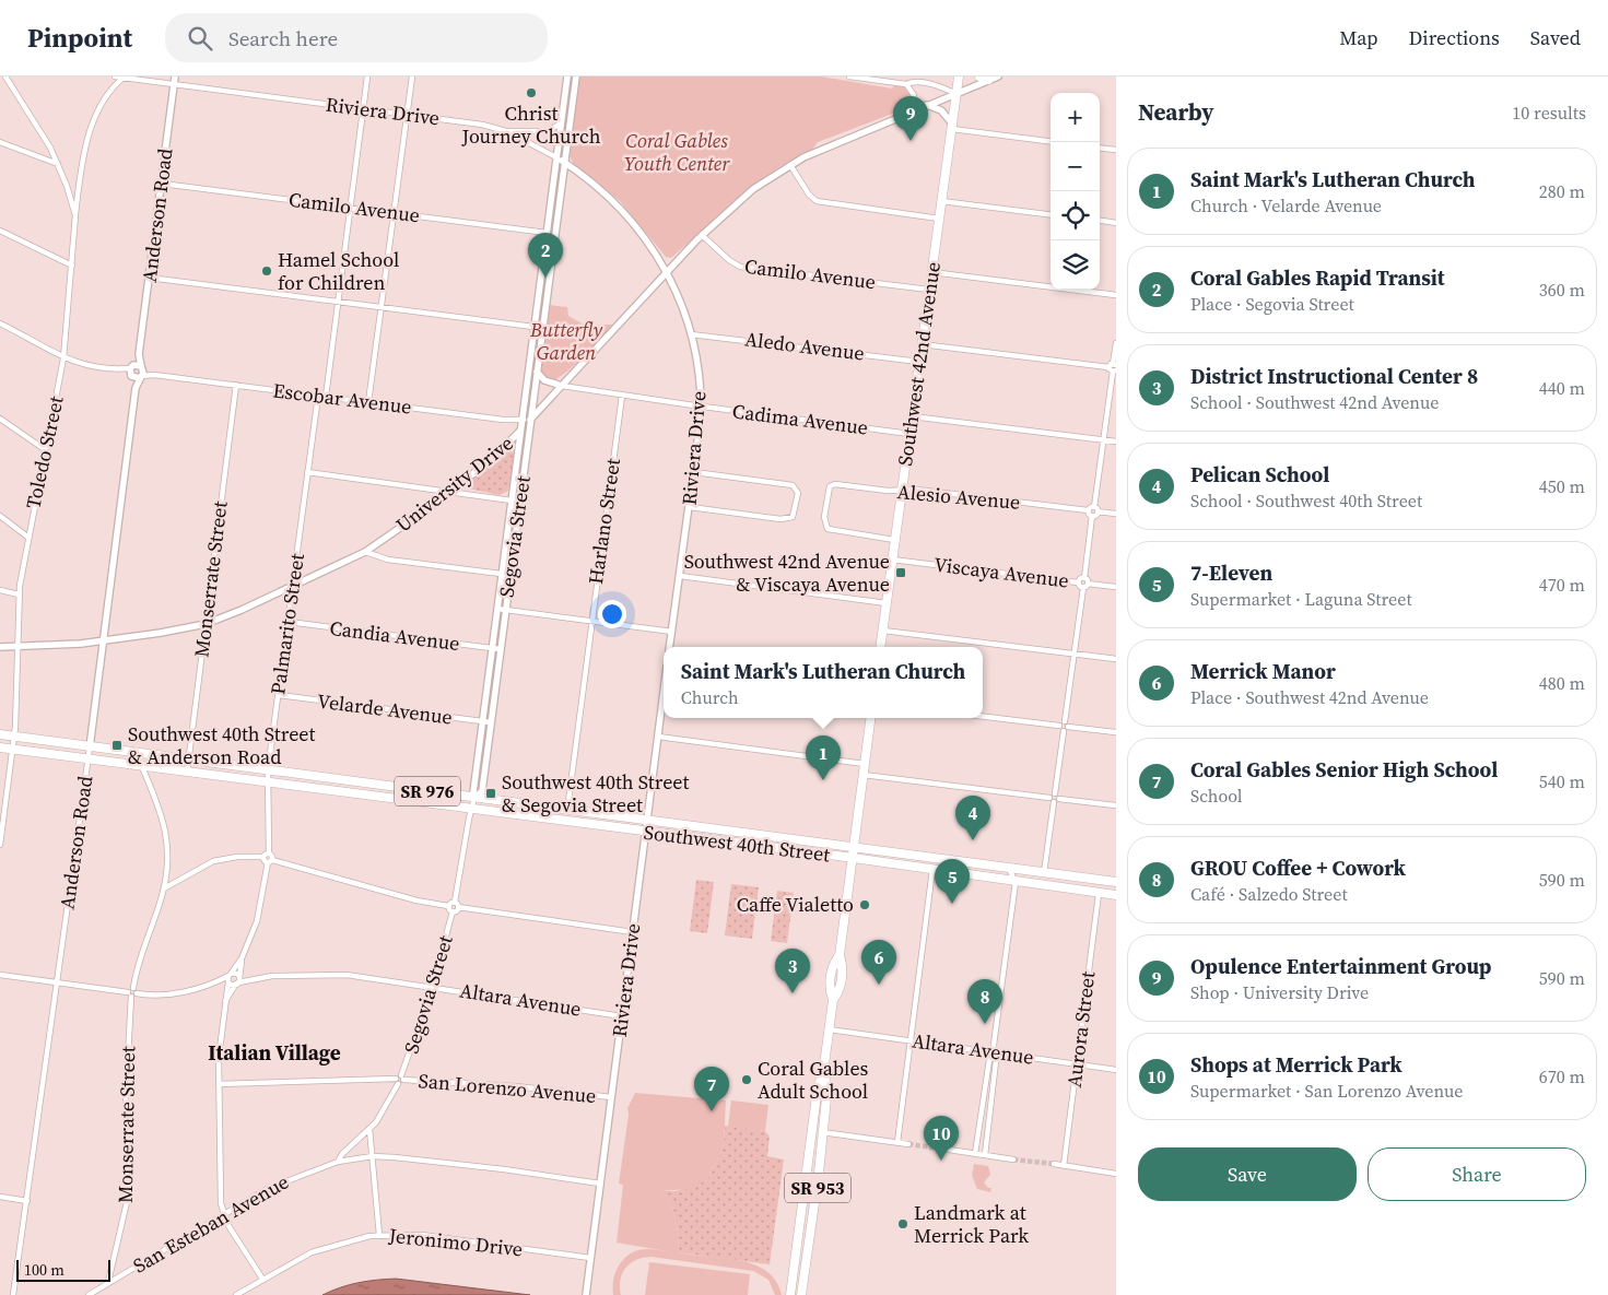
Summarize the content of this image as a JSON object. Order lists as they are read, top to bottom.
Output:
{
  "streets": {
    "main road": [
      "Southwest 42nd Avenue",
      "SR 976",
      "Southwest 40th Street",
      "SR 953"
    ],
    "street": [
      "Riviera Drive",
      "Camilo Avenue",
      "Anderson Road",
      "Aledo Avenue",
      "Escobar Avenue",
      "Cadima Avenue",
      "Toledo Street",
      "University Drive",
      "Alesio Avenue",
      "Harlano Street",
      "Segovia Street",
      "Viscaya Avenue",
      "Monserrate Street",
      "Palmarito Street",
      "Candia Avenue",
      "Velarde Avenue",
      "Altara Avenue",
      "Aurora Street",
      "San Lorenzo Avenue",
      "San Esteban Avenue",
      "Jeronimo Drive"
    ]
  },
  "crossings": [
    ["Riviera Drive", "Anderson Road"],
    ["Riviera Drive", "Aledo Avenue"],
    ["Riviera Drive", "Cadima Avenue"],
    ["Riviera Drive", "University Drive"],
    ["Riviera Drive", "Segovia Street"],
    ["Riviera Drive", "Southwest 40th Street"],
    ["Riviera Drive", "Altara Avenue"],
    ["Riviera Drive", "San Lorenzo Avenue"],
    ["Riviera Drive", "San Esteban Avenue"],
    ["Riviera Drive", "Jeronimo Drive"],
    ["Camilo Avenue", "Anderson Road"],
    ["Camilo Avenue", "Southwest 42nd Avenue"],
    ["Camilo Avenue", "University Drive"],
    ["Camilo Avenue", "Segovia Street"],
    ["Anderson Road", "Escobar Avenue"],
    ["Anderson Road", "University Drive"],
    ["Anderson Road", "Southwest 40th Street"],
    ["Aledo Avenue", "Southwest 42nd Avenue"],
    ["Southwest 42nd Avenue", "Cadima Avenue"],
    ["Southwest 42nd Avenue", "University Drive"],
    ["Southwest 42nd Avenue", "Alesio Avenue"],
    ["Southwest 42nd Avenue", "Viscaya Avenue"],
    ["Escobar Avenue", "Toledo Street"],
    ["Escobar Avenue", "University Drive"],
    ["Escobar Avenue", "Segovia Street"],
    ["Escobar Avenue", "Monserrate Street"],
    ["Escobar Avenue", "Palmarito Street"],
    ["Cadima Avenue", "University Drive"],
    ["Cadima Avenue", "Harlano Street"],
    ["Toledo Street", "University Drive"],
    ["Toledo Street", "Southwest 40th Street"],
    ["University Drive", "Segovia Street"],
    ["University Drive", "Monserrate Street"],
    ["University Drive", "Palmarito Street"],
    ["Harlano Street", "Southwest 40th Street"],
    ["Segovia Street", "Candia Avenue"],
    ["Segovia Street", "Velarde Avenue"],
    ["Segovia Street", "Southwest 40th Street"],
    ["Segovia Street", "Altara Avenue"],
    ["Segovia Street", "San Lorenzo Avenue"],
    ["Segovia Street", "San Esteban Avenue"],
    ["Monserrate Street", "Southwest 40th Street"],
    ["Monserrate Street", "Altara Avenue"],
    ["Monserrate Street", "San Esteban Avenue"],
    ["Palmarito Street", "Candia Avenue"],
    ["Palmarito Street", "Velarde Avenue"],
    ["Palmarito Street", "Southwest 40th Street"],
    ["Southwest 40th Street", "Aurora Street"],
    ["Southwest 40th Street", "SR 953"],
    ["Altara Avenue", "Aurora Street"],
    ["Altara Avenue", "SR 953"]
  ],
  "districts": ["Italian Village"],
  "parks": ["Coral Gables Youth Center", "Butterfly Garden"],
  "places": {
    "other": [
      "Christ Journey Church",
      "Hamel School for Children",
      "Caffe Vialetto",
      "Coral Gables Adult School",
      "Landmark at Merrick Park"
    ],
    "transit": ["Southwest 42nd Avenue & Viscaya Avenue", "Southwest 40th Street & Anderson Road", "Southwest 40th Street & Segovia Street"]
  },
  "scale_bar": "100 m",
  "page": {
    "header": "Pinpoint",
    "search": "Search here",
    "nav": ["Map", "Directions", "Saved"],
    "heading": ["Nearby", "10 results"],
    "map_buttons": ["+", "−"],
    "pins": [
      "9",
      "2",
      "1",
      "4",
      "5",
      "6",
      "3",
      "8",
      "7",
      "10"
    ],
    "list": [
      {
        "mark": "1",
        "name": "Saint Mark's Lutheran Church",
        "note": "Church · Velarde Avenue",
        "value": "280 m"
      },
      {
        "mark": "2",
        "name": "Coral Gables Rapid Transit",
        "note": "Place · Segovia Street",
        "value": "360 m"
      },
      {
        "mark": "3",
        "name": "District Instructional Center 8",
        "note": "School · Southwest 42nd Avenue",
        "value": "440 m"
      },
      {
        "mark": "4",
        "name": "Pelican School",
        "note": "School · Southwest 40th Street",
        "value": "450 m"
      },
      {
        "mark": "5",
        "name": "7-Eleven",
        "note": "Supermarket · Laguna Street",
        "value": "470 m"
      },
      {
        "mark": "6",
        "name": "Merrick Manor",
        "note": "Place · Southwest 42nd Avenue",
        "value": "480 m"
      },
      {
        "mark": "7",
        "name": "Coral Gables Senior High School",
        "note": "School",
        "value": "540 m"
      },
      {
        "mark": "8",
        "name": "GROU Coffee + Cowork",
        "note": "Café · Salzedo Street",
        "value": "590 m"
      },
      {
        "mark": "9",
        "name": "Opulence Entertainment Group",
        "note": "Shop · University Drive",
        "value": "590 m"
      },
      {
        "mark": "10",
        "name": "Shops at Merrick Park",
        "note": "Supermarket · San Lorenzo Avenue",
        "value": "670 m"
      }
    ],
    "popup": ["Saint Mark's Lutheran Church", "Church"],
    "buttons": ["Save", "Share"],
    "scale": "100 m"
  }
}
